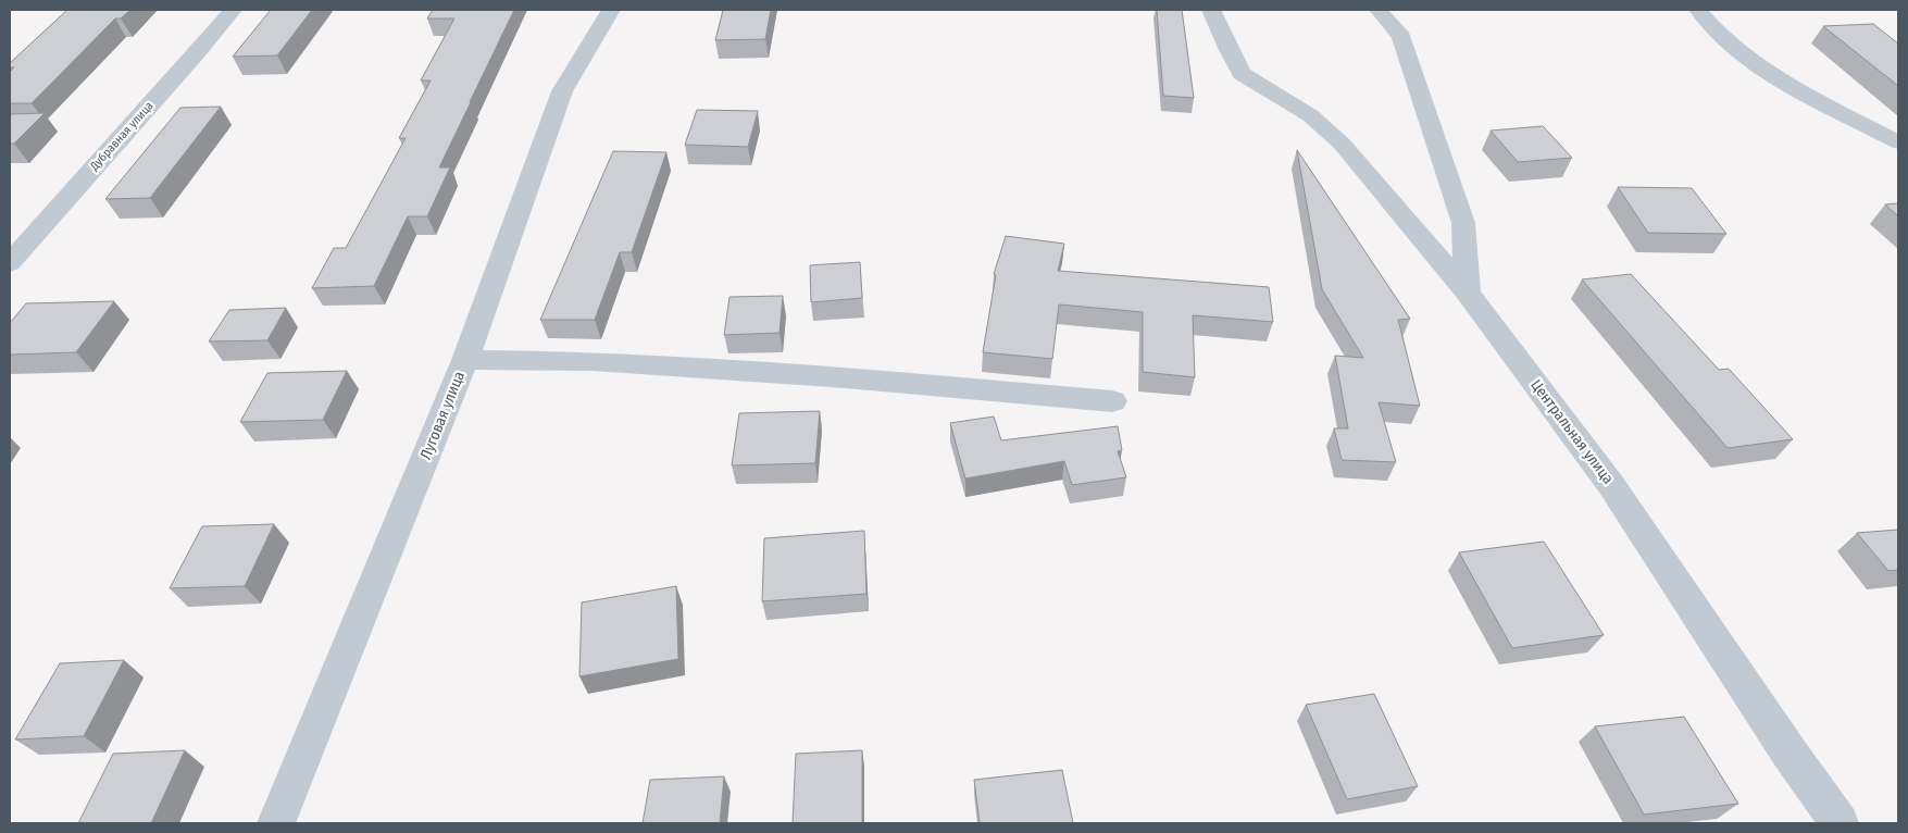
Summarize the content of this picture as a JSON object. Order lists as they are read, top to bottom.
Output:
{
  "streets": {
    "street": ["Дубравная улица", "Луговая улица", "Центральная улица"]
  }
}
